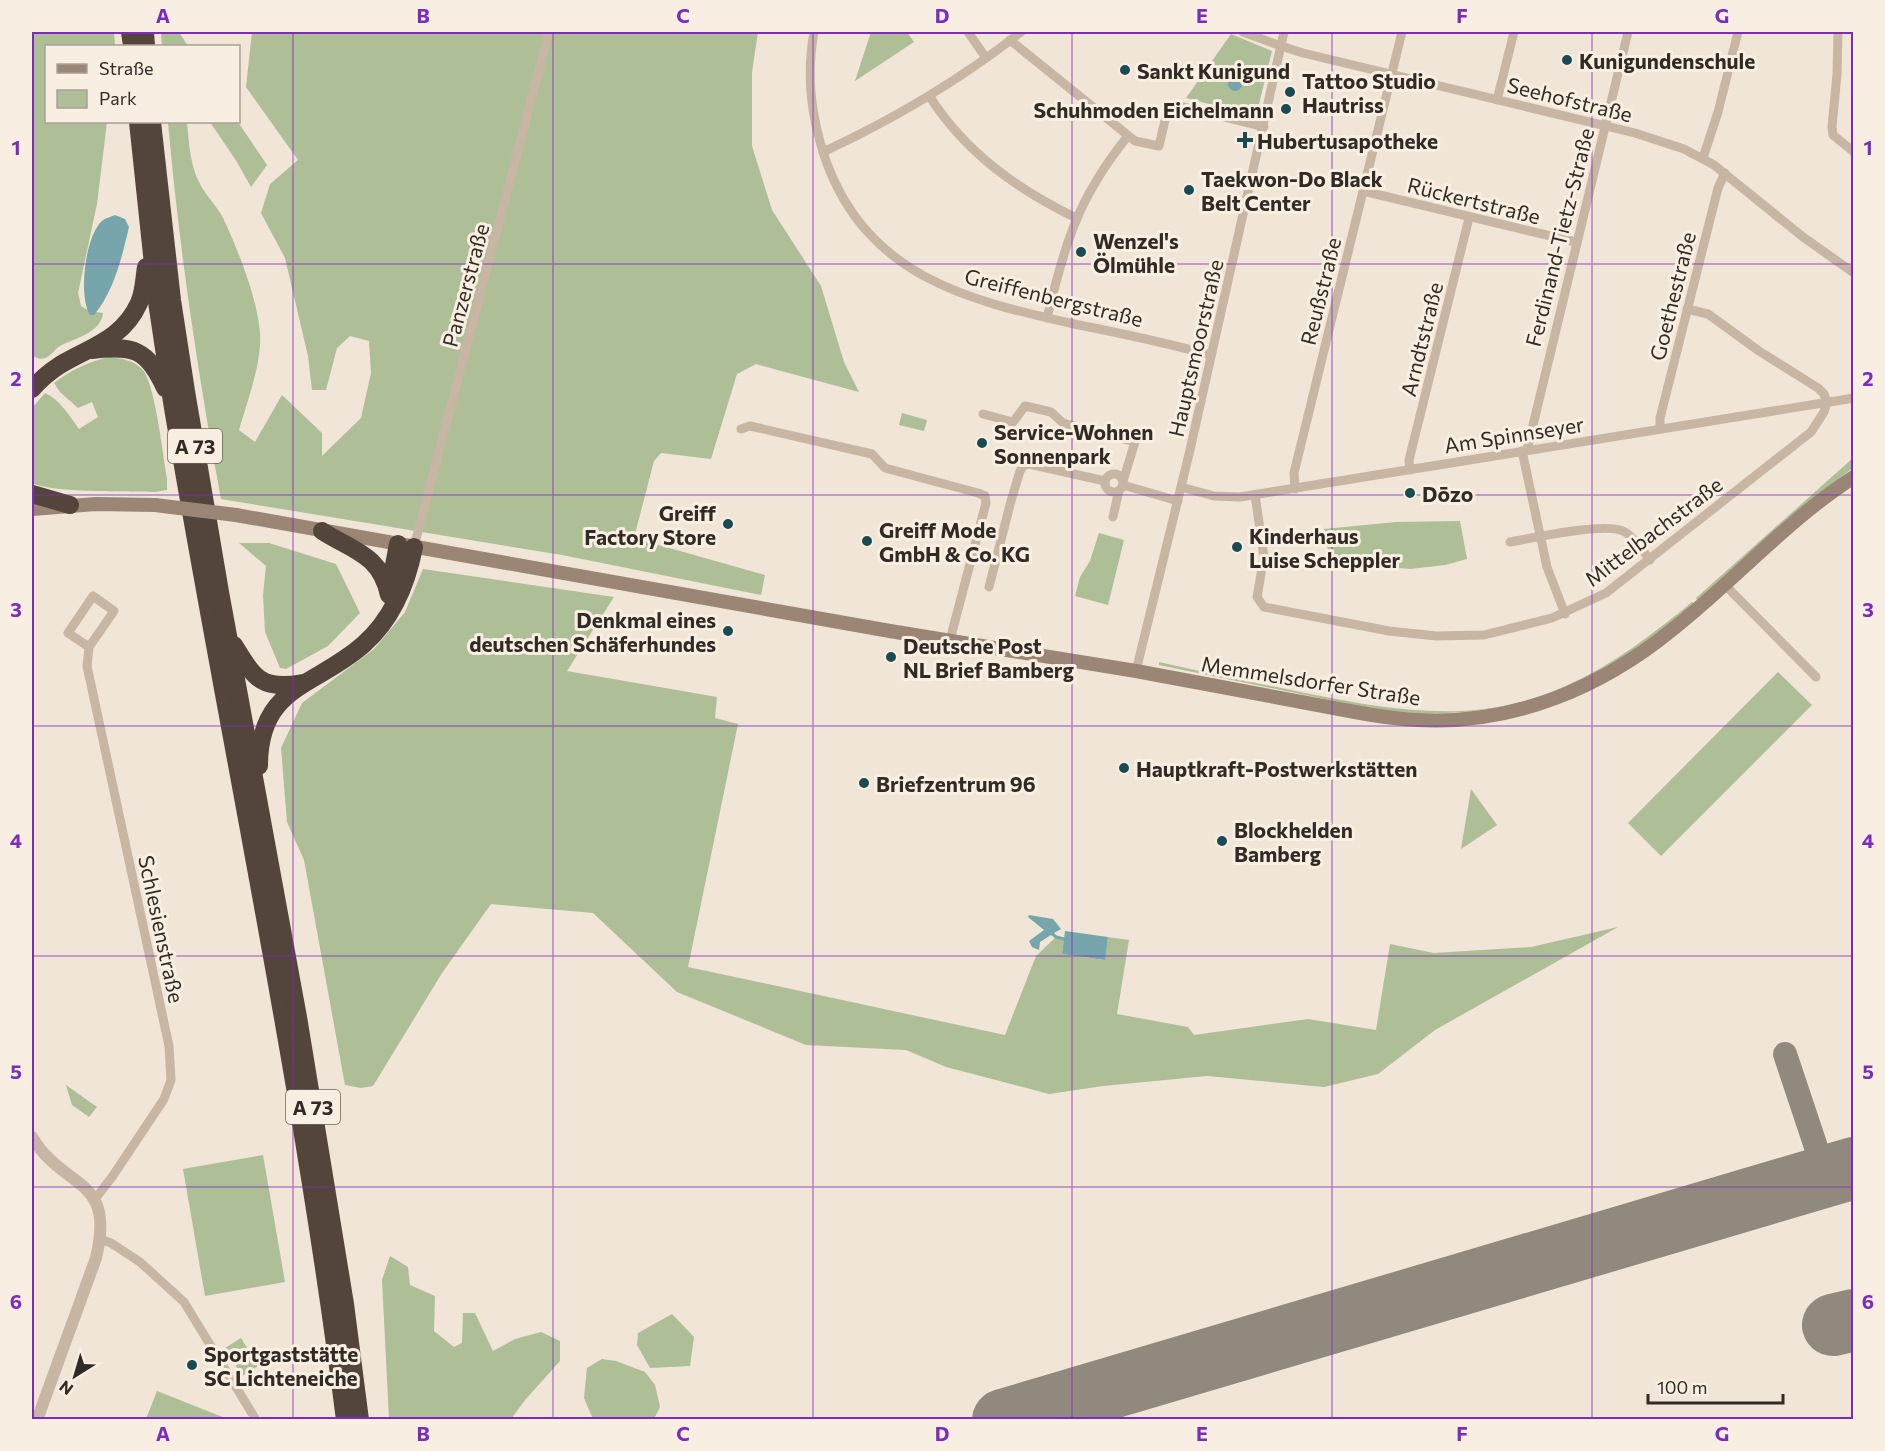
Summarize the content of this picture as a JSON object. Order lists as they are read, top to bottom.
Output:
{
  "streets": {
    "highway": ["A 73"],
    "main road": ["Memmelsdorfer Straße"],
    "street": [
      "Seehofstraße",
      "Rückertstraße",
      "Ferdinand-Tietz-Straße",
      "Panzerstraße",
      "Reußstraße",
      "Goethestraße",
      "Greiffenbergstraße",
      "Arndtstraße",
      "Hauptsmoorstraße",
      "Am Spinnseyer",
      "Mittelbachstraße",
      "Schlesienstraße"
    ]
  },
  "crossings": [
    ["Seehofstraße", "Ferdinand-Tietz-Straße"],
    ["Seehofstraße", "Reußstraße"],
    ["Seehofstraße", "Goethestraße"],
    ["Seehofstraße", "Hauptsmoorstraße"],
    ["Rückertstraße", "Ferdinand-Tietz-Straße"],
    ["Rückertstraße", "Reußstraße"],
    ["Rückertstraße", "Arndtstraße"],
    ["Ferdinand-Tietz-Straße", "Am Spinnseyer"],
    ["Panzerstraße", "Memmelsdorfer Straße"],
    ["Reußstraße", "Am Spinnseyer"],
    ["Goethestraße", "Am Spinnseyer"],
    ["Greiffenbergstraße", "Hauptsmoorstraße"],
    ["Arndtstraße", "Am Spinnseyer"],
    ["Hauptsmoorstraße", "Am Spinnseyer"],
    ["Hauptsmoorstraße", "Memmelsdorfer Straße"],
    ["Am Spinnseyer", "Mittelbachstraße"]
  ],
  "places": {
    "other": [
      "Kunigundenschule",
      "Sankt Kunigund",
      "Tattoo Studio Hautriss",
      "Schuhmoden Eichelmann",
      "Taekwon-Do Black Belt Center",
      "Wenzel's Ölmühle",
      "Service-Wohnen Sonnenpark",
      "Dōzo",
      "Greiff Factory Store",
      "Greiff Mode GmbH & Co. KG",
      "Kinderhaus Luise Scheppler",
      "Denkmal eines deutschen Schäferhundes",
      "Deutsche Post NL Brief Bamberg",
      "Hauptkraft-Postwerkstätten",
      "Briefzentrum 96",
      "Blockhelden Bamberg",
      "Sportgaststätte SC Lichteneiche"
    ],
    "health": ["Hubertusapotheke"]
  },
  "legend": ["Straße", "Park"],
  "scale_bar": "100 m",
  "north": "bottom left",
  "grid": {
    "columns": [
      "A",
      "B",
      "C",
      "D",
      "E",
      "F",
      "G"
    ],
    "rows": [
      "1",
      "2",
      "3",
      "4",
      "5",
      "6"
    ]
  }
}
